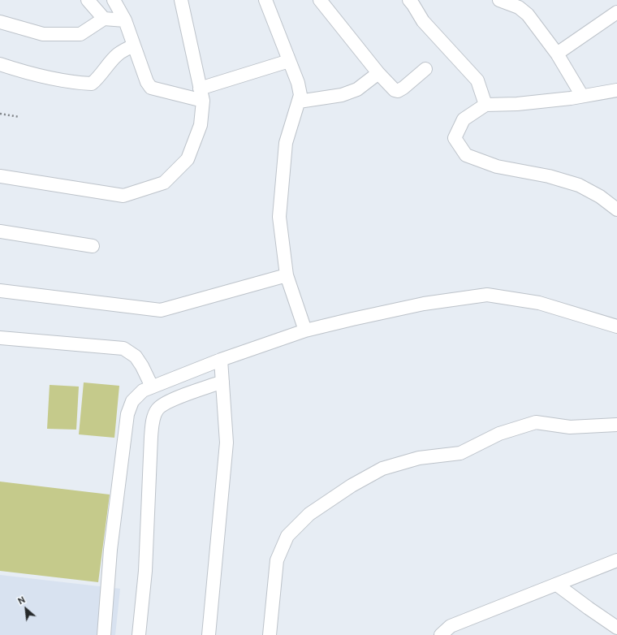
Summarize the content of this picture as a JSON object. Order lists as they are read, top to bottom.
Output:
{
  "north": "top left"
}
